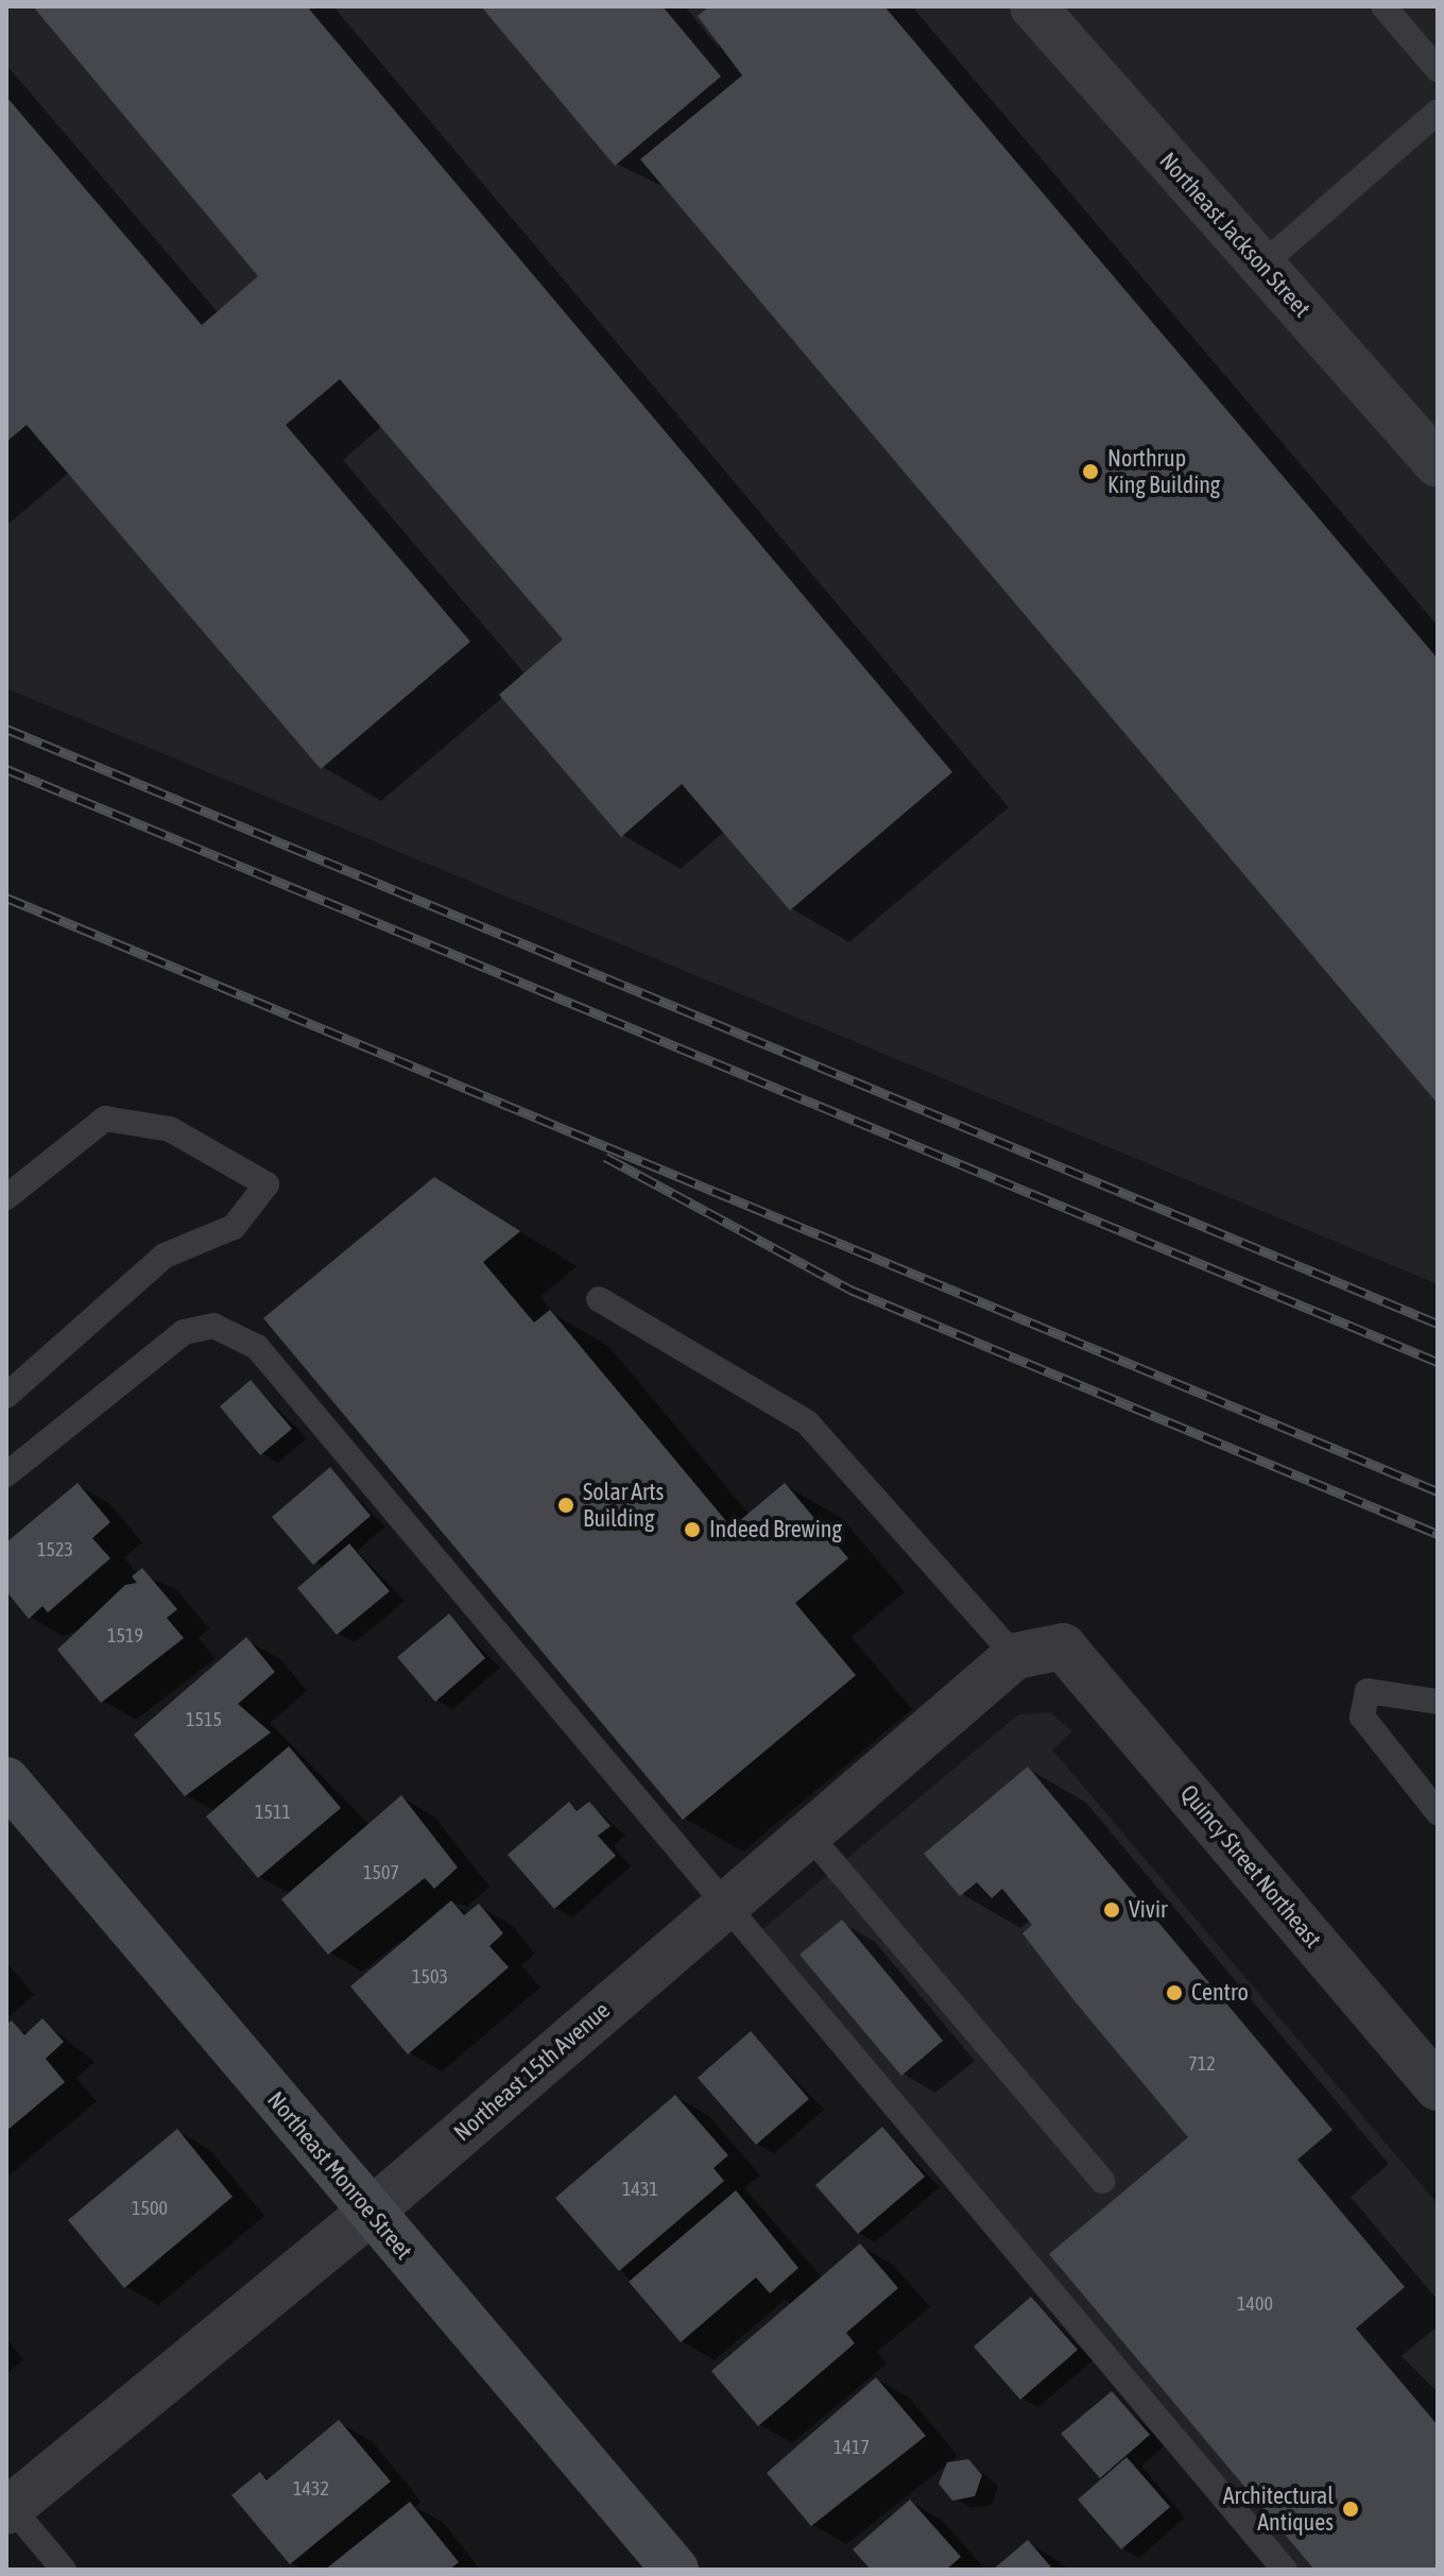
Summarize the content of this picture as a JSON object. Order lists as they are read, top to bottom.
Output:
{
  "streets": {
    "street": [
      "Northeast Jackson Street",
      "Quincy Street Northeast",
      "Northeast 15th Avenue",
      "Northeast Monroe Street"
    ]
  },
  "crossings": [
    ["Quincy Street Northeast", "Northeast 15th Avenue"],
    ["Northeast 15th Avenue", "Northeast Monroe Street"]
  ],
  "places": [
    "Northrup King Building",
    "Solar Arts Building",
    "Indeed Brewing",
    "Vivir",
    "Centro",
    "Architectural Antiques"
  ],
  "house_numbers": [
    "1523",
    "1519",
    "1515",
    "1511",
    "1507",
    "1503",
    "712",
    "1431",
    "1500",
    "1400",
    "1417",
    "1432"
  ]
}
